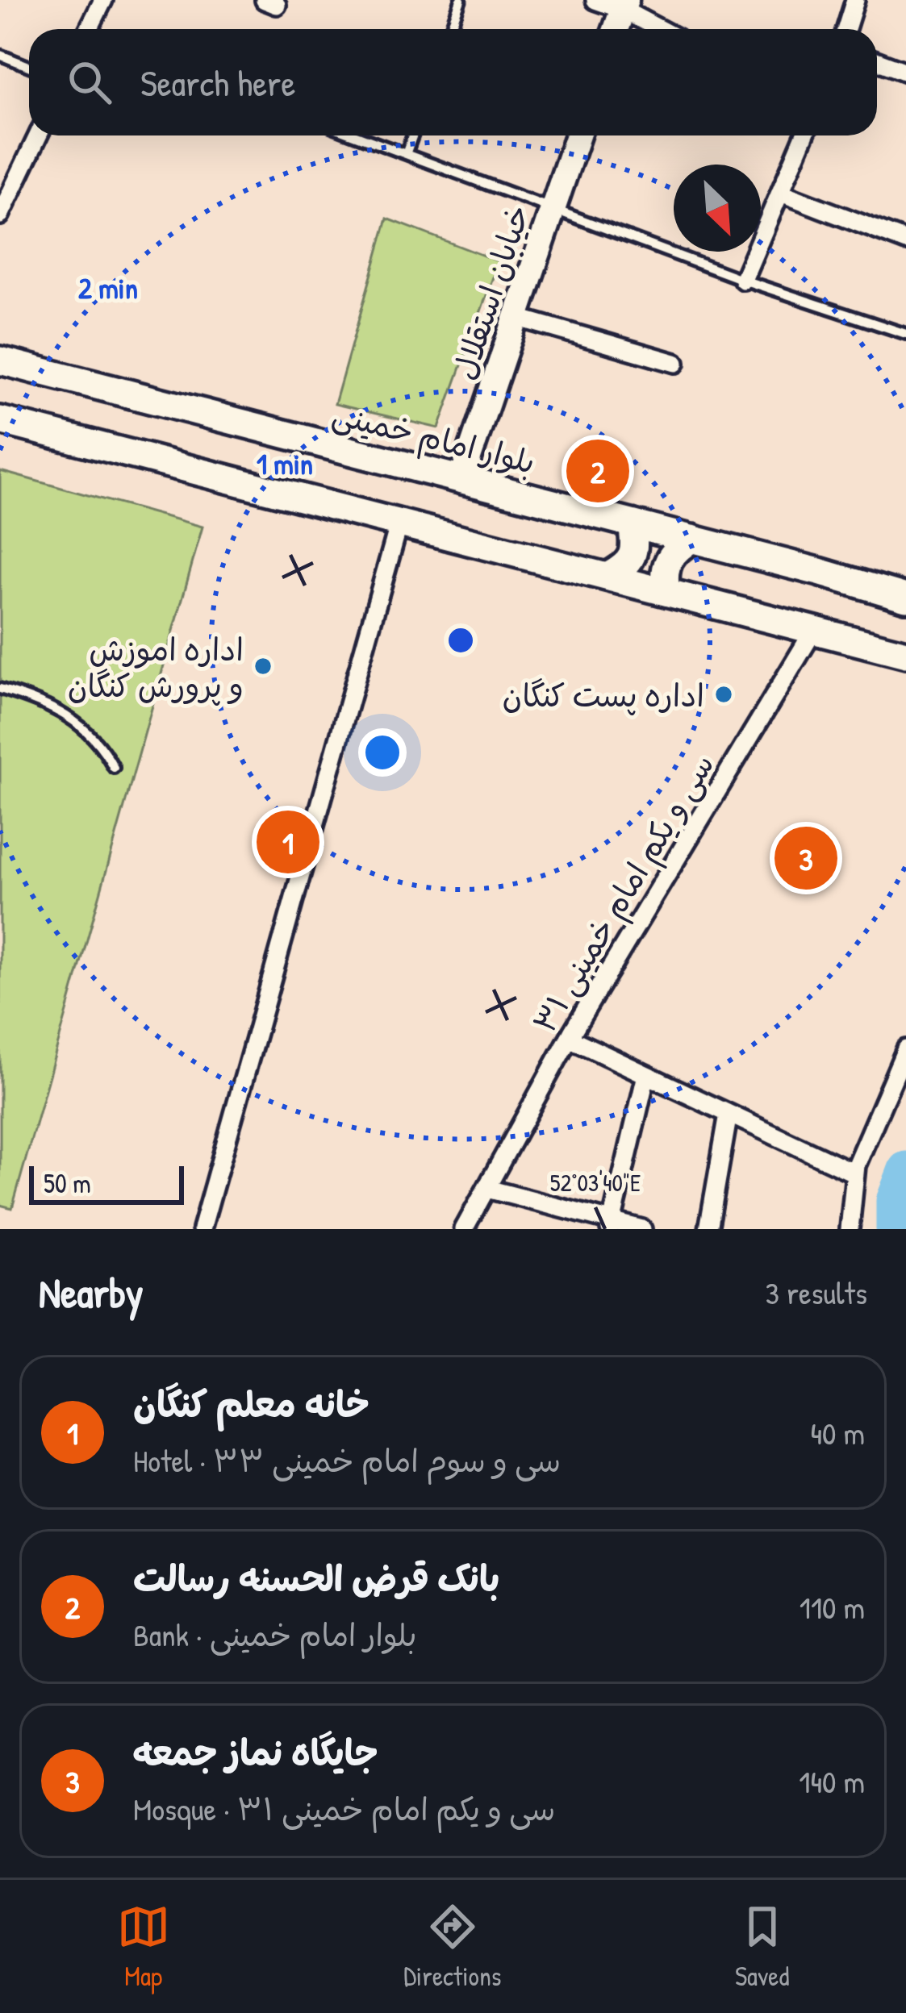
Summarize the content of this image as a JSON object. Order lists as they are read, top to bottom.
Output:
{
  "streets": {
    "main road": ["خیابان استقلال", "بلوار امام خمینی"],
    "street": ["سی و یکم امام خمینی ۳۱"]
  },
  "crossings": [
    ["خیابان استقلال", "بلوار امام خمینی"]
  ],
  "places": ["اداره اموزش و پرورش کنگان", "اداره پست کنگان"],
  "scale_bar": "50 m",
  "north": "bottom right",
  "page": {
    "search": "Search here",
    "pins": ["2", "1", "3"],
    "scale": "50 m",
    "heading": ["Nearby", "3 results"],
    "list": [
      {
        "mark": "1",
        "name": "خانه معلم کنگان",
        "note": "Hotel · سی و سوم امام خمینی ۳۳",
        "value": "40 m"
      },
      {
        "mark": "2",
        "name": "بانک قرض الحسنه رسالت",
        "note": "Bank · بلوار امام خمینی",
        "value": "110 m"
      },
      {
        "mark": "3",
        "name": "جایگاه نماز جمعه",
        "note": "Mosque · سی و یکم امام خمینی ۳۱",
        "value": "140 m"
      }
    ],
    "nav": ["Map", "Directions", "Saved"]
  },
  "coordinates": ["52°03'40\"E"],
  "rings": ["2 min", "1 min"]
}
